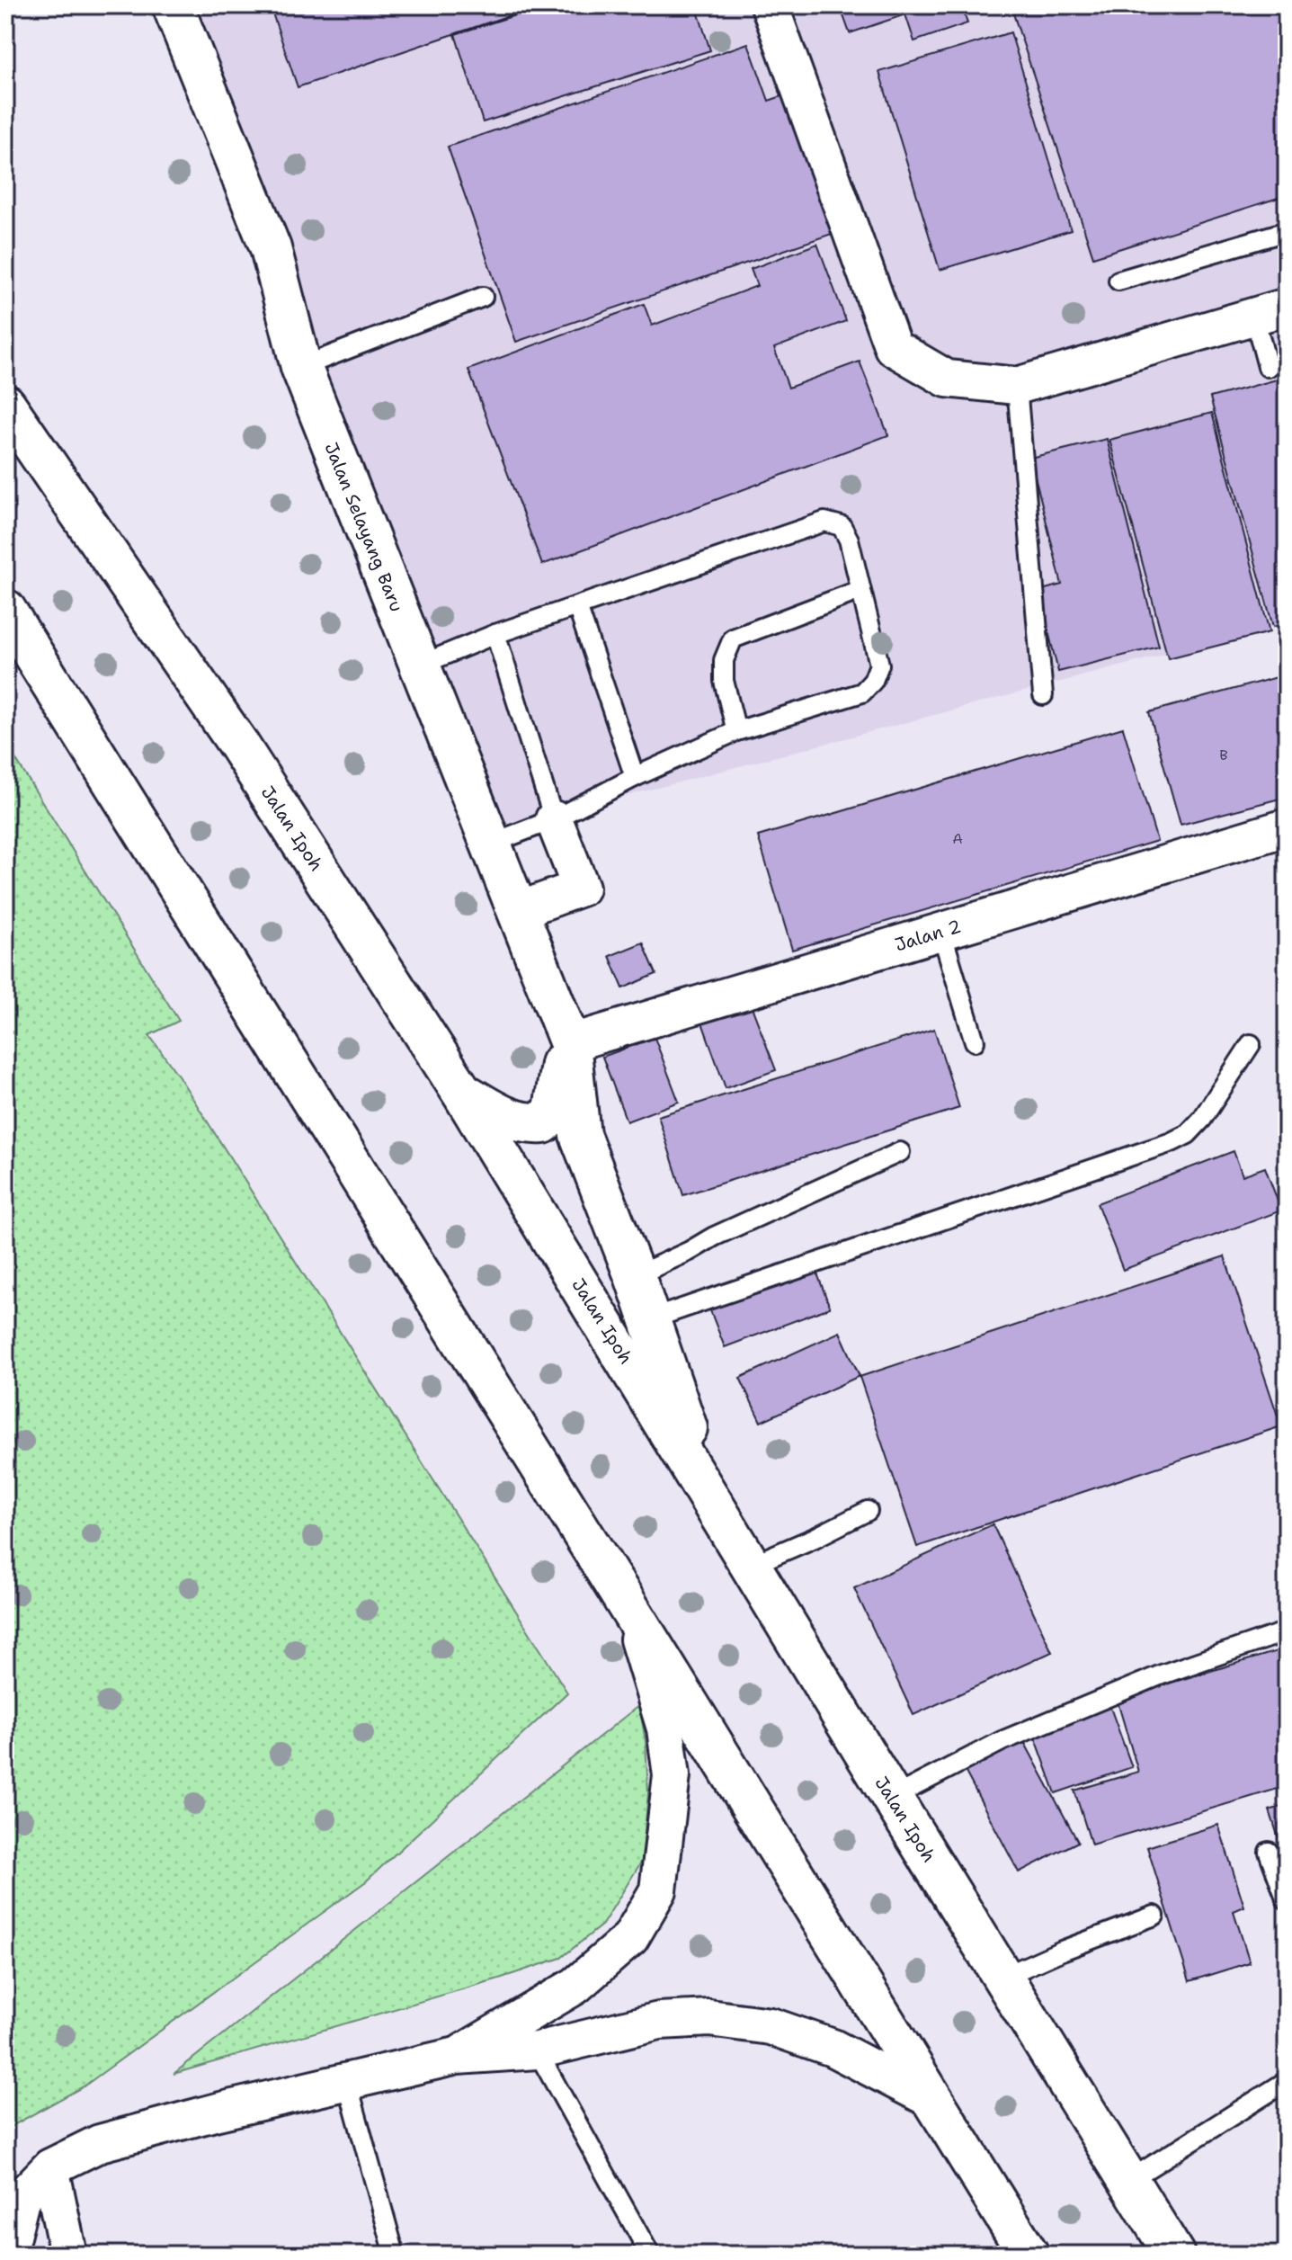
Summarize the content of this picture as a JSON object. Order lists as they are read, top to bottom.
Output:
{
  "streets": {
    "main road": ["Jalan Selayang Baru", "Jalan Ipoh"],
    "street": ["Jalan 2"]
  },
  "crossings": [
    ["Jalan Selayang Baru", "Jalan Ipoh"],
    ["Jalan Selayang Baru", "Jalan 2"]
  ],
  "house_numbers": ["B", "A"]
}
